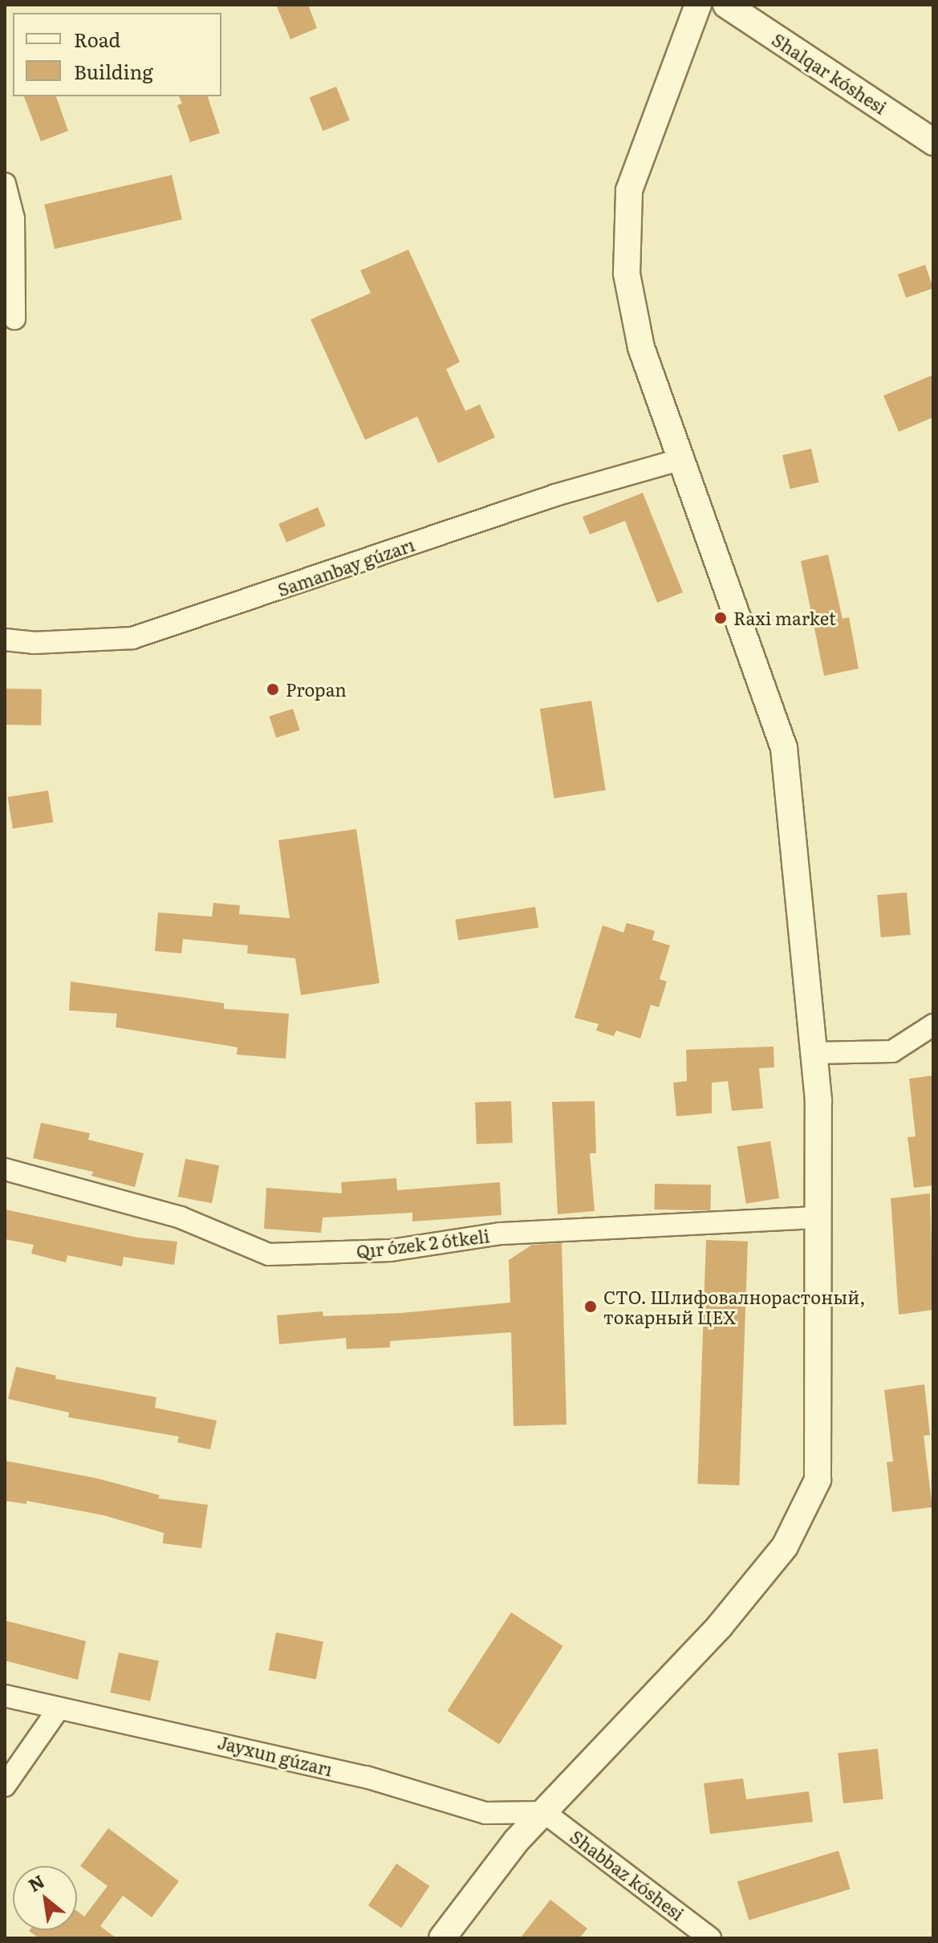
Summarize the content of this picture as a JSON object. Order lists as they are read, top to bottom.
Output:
{
  "streets": {
    "street": [
      "Shalqar kóshesi",
      "Samanbay gúzarı",
      "Qır ózek 2 ótkeli",
      "Jayxun gúzarı",
      "Shabbaz kóshesi"
    ]
  },
  "crossings": [
    ["Jayxun gúzarı", "Shabbaz kóshesi"]
  ],
  "places": ["Raxi market", "Propan", "СТО. Шлифовалнорастоный, токарный ЦЕХ"],
  "legend": ["Road", "Building"],
  "north": "top left"
}
